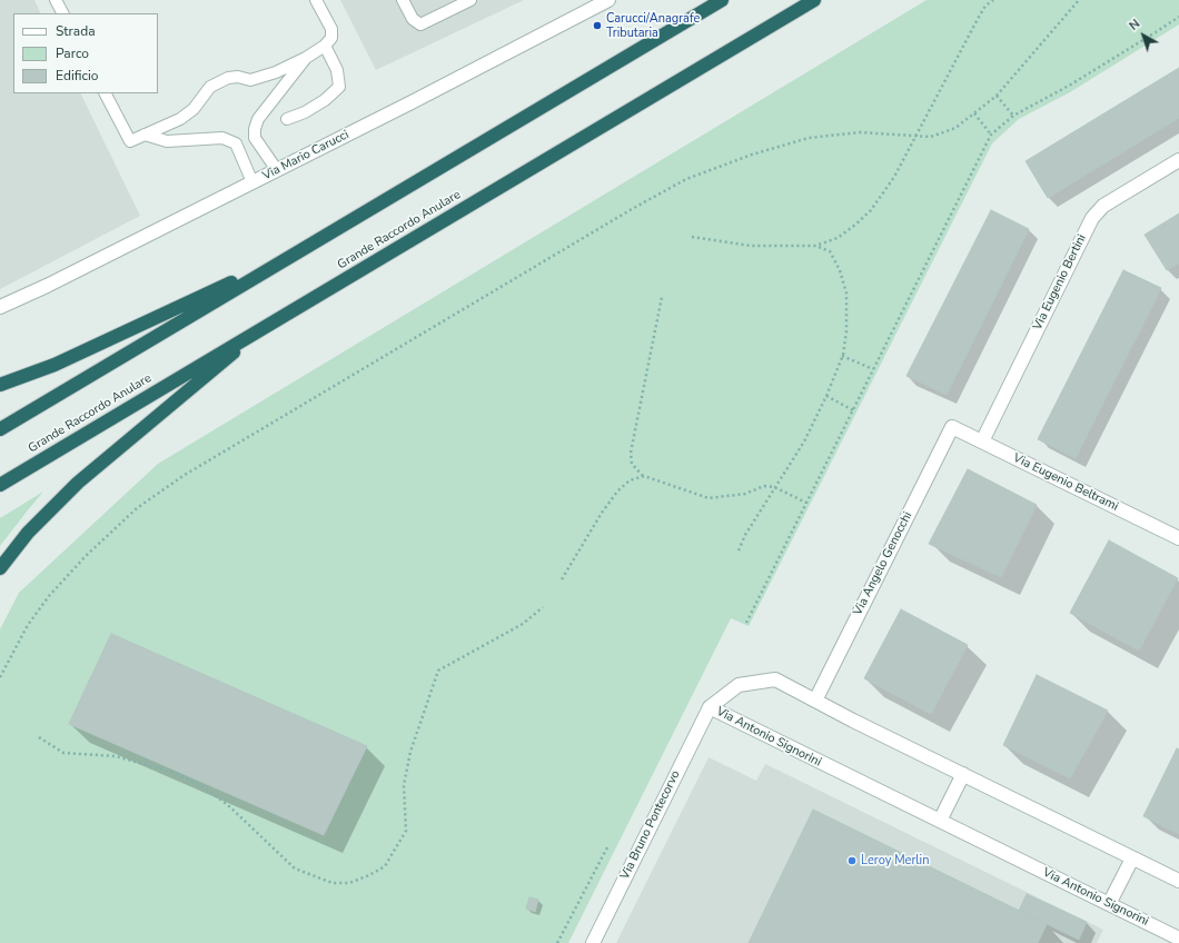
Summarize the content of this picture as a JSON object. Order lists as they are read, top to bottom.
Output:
{
  "streets": {
    "highway": ["Grande Raccordo Anulare"],
    "street": [
      "Via Mario Carucci",
      "Via Eugenio Bertini",
      "Via Eugenio Beltrami",
      "Via Angelo Genocchi",
      "Via Antonio Signorini",
      "Via Bruno Pontecorvo"
    ]
  },
  "crossings": [
    ["Via Eugenio Bertini", "Via Eugenio Beltrami"],
    ["Via Eugenio Beltrami", "Via Angelo Genocchi"],
    ["Via Angelo Genocchi", "Via Antonio Signorini"],
    ["Via Antonio Signorini", "Via Bruno Pontecorvo"]
  ],
  "places": ["Carucci/Anagrafe Tributaria", "Leroy Merlin"],
  "legend": ["Strada", "Parco", "Edificio"],
  "north": "top left"
}
